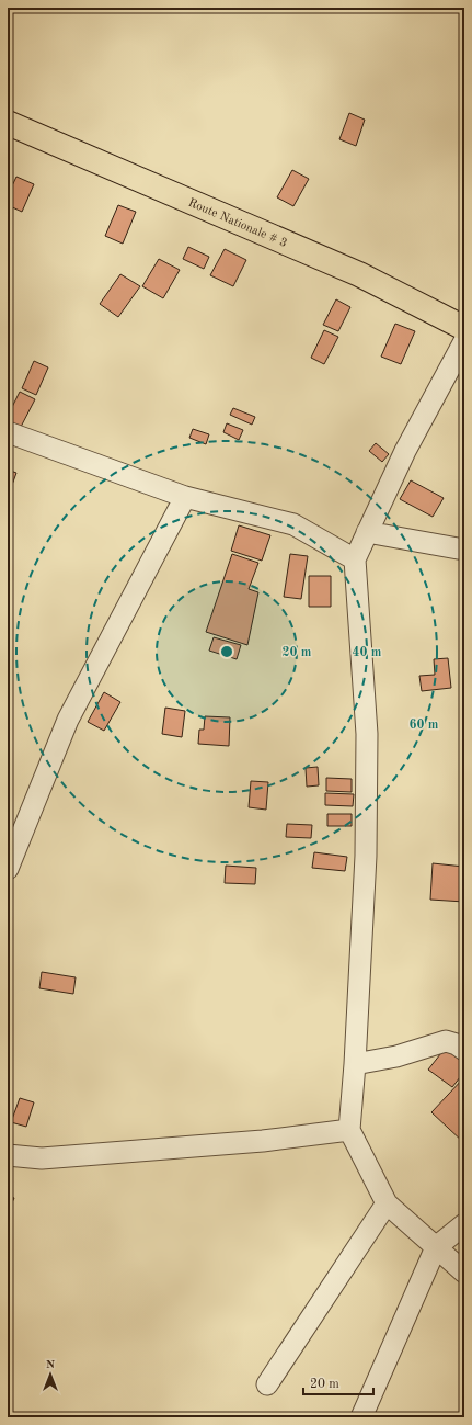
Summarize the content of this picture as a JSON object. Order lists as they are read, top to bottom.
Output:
{
  "streets": {
    "main road": ["Route Nationale # 3"]
  },
  "scale_bar": "20 m",
  "north": "top",
  "rings": ["20 m", "40 m", "60 m"]
}
